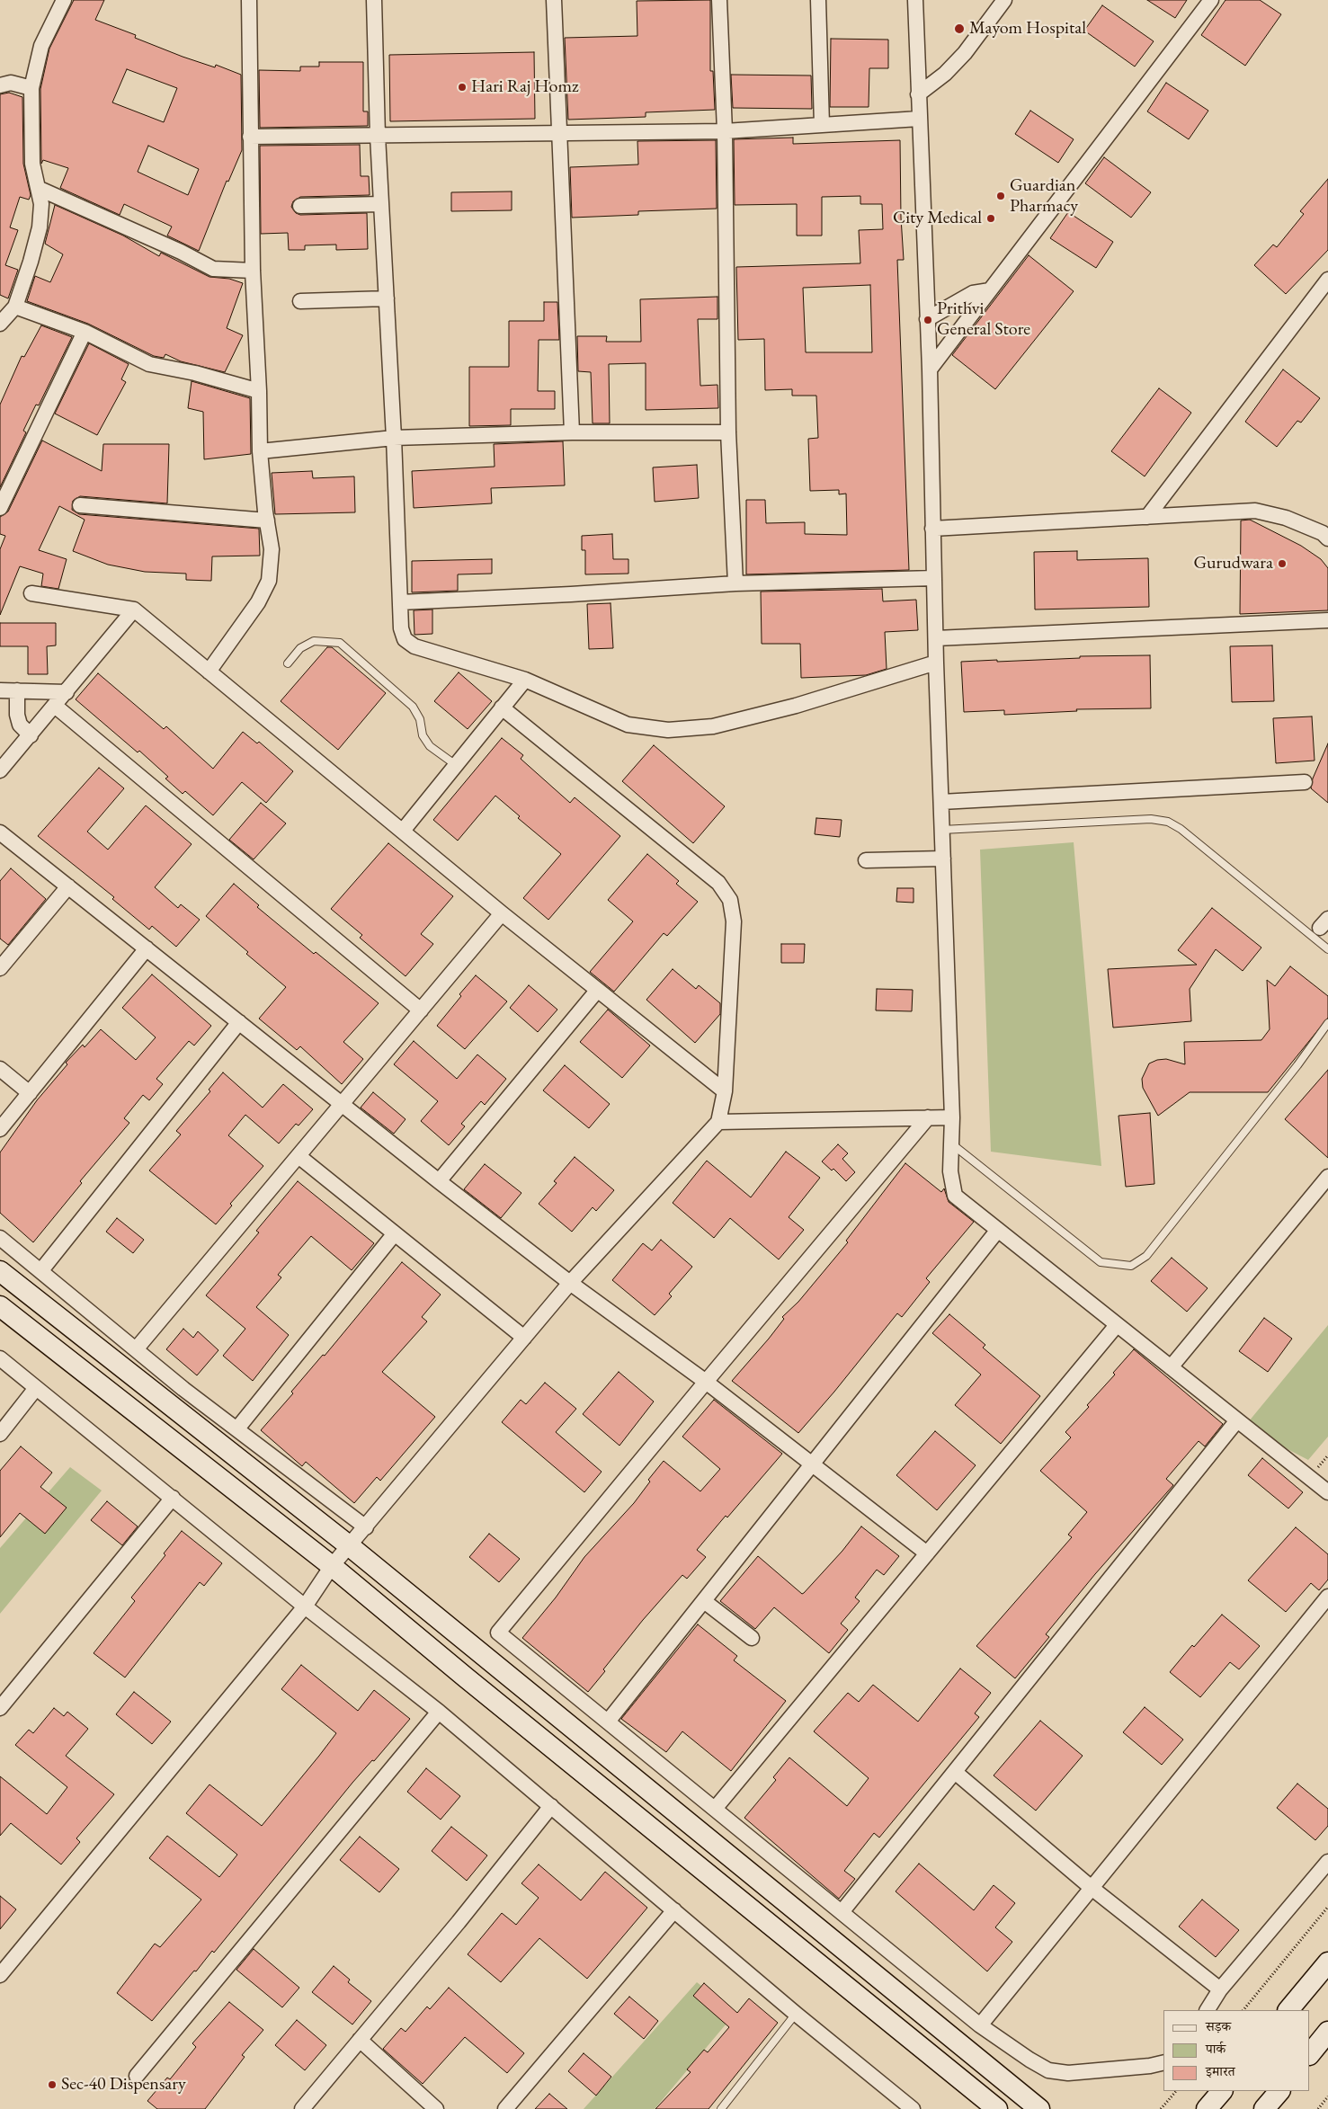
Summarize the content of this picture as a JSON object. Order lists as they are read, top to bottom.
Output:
{
  "places": [
    "Mayom Hospital",
    "Hari Raj Homz",
    "Guardian Pharmacy",
    "City Medical",
    "Prithvi General Store",
    "Gurudwara",
    "Sec-40 Dispensary"
  ],
  "legend": ["सड़क", "पार्क", "इमारत"]
}
